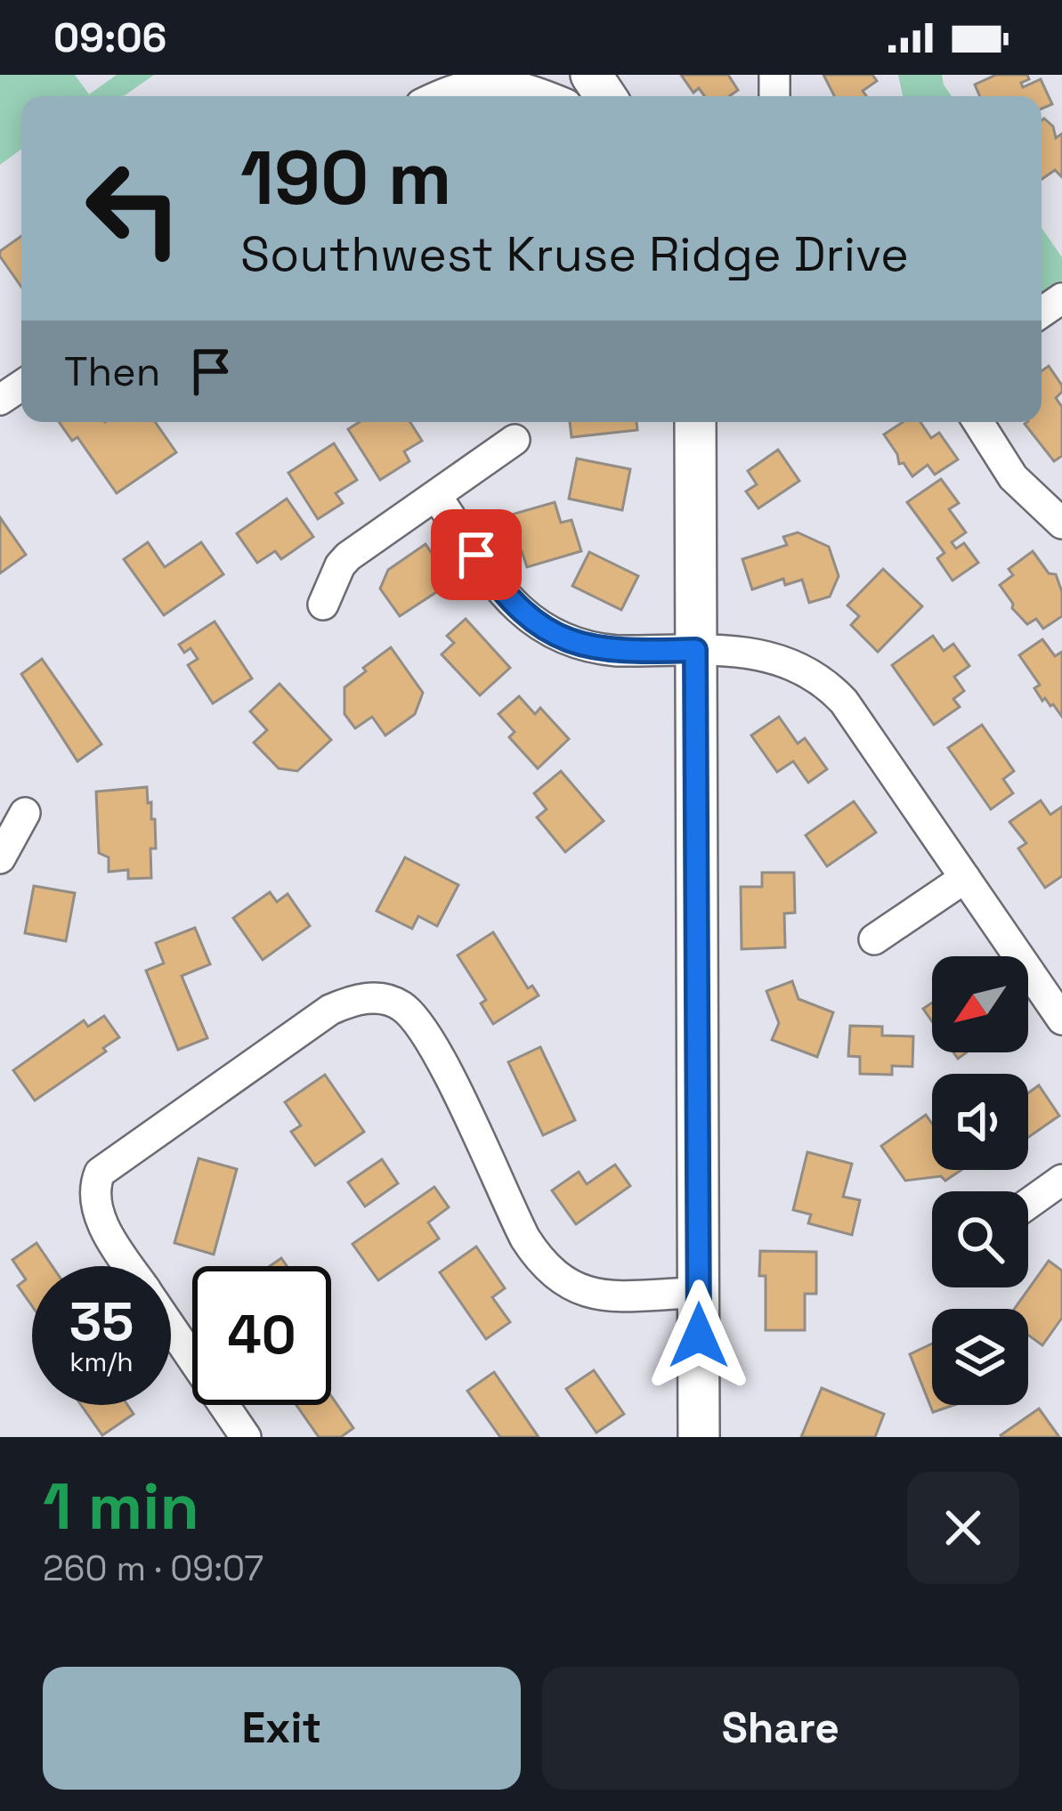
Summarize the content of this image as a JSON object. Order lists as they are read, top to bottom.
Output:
{
  "north": "bottom left",
  "page": {
    "status": "09:06",
    "turn": ["190 m", "Southwest Kruse Ridge Drive"],
    "then": "Then",
    "speed": "35 km/h",
    "limit": "40",
    "heading": ["1 min", "260 m · 09:07"],
    "buttons": ["Exit", "Share"]
  }
}
